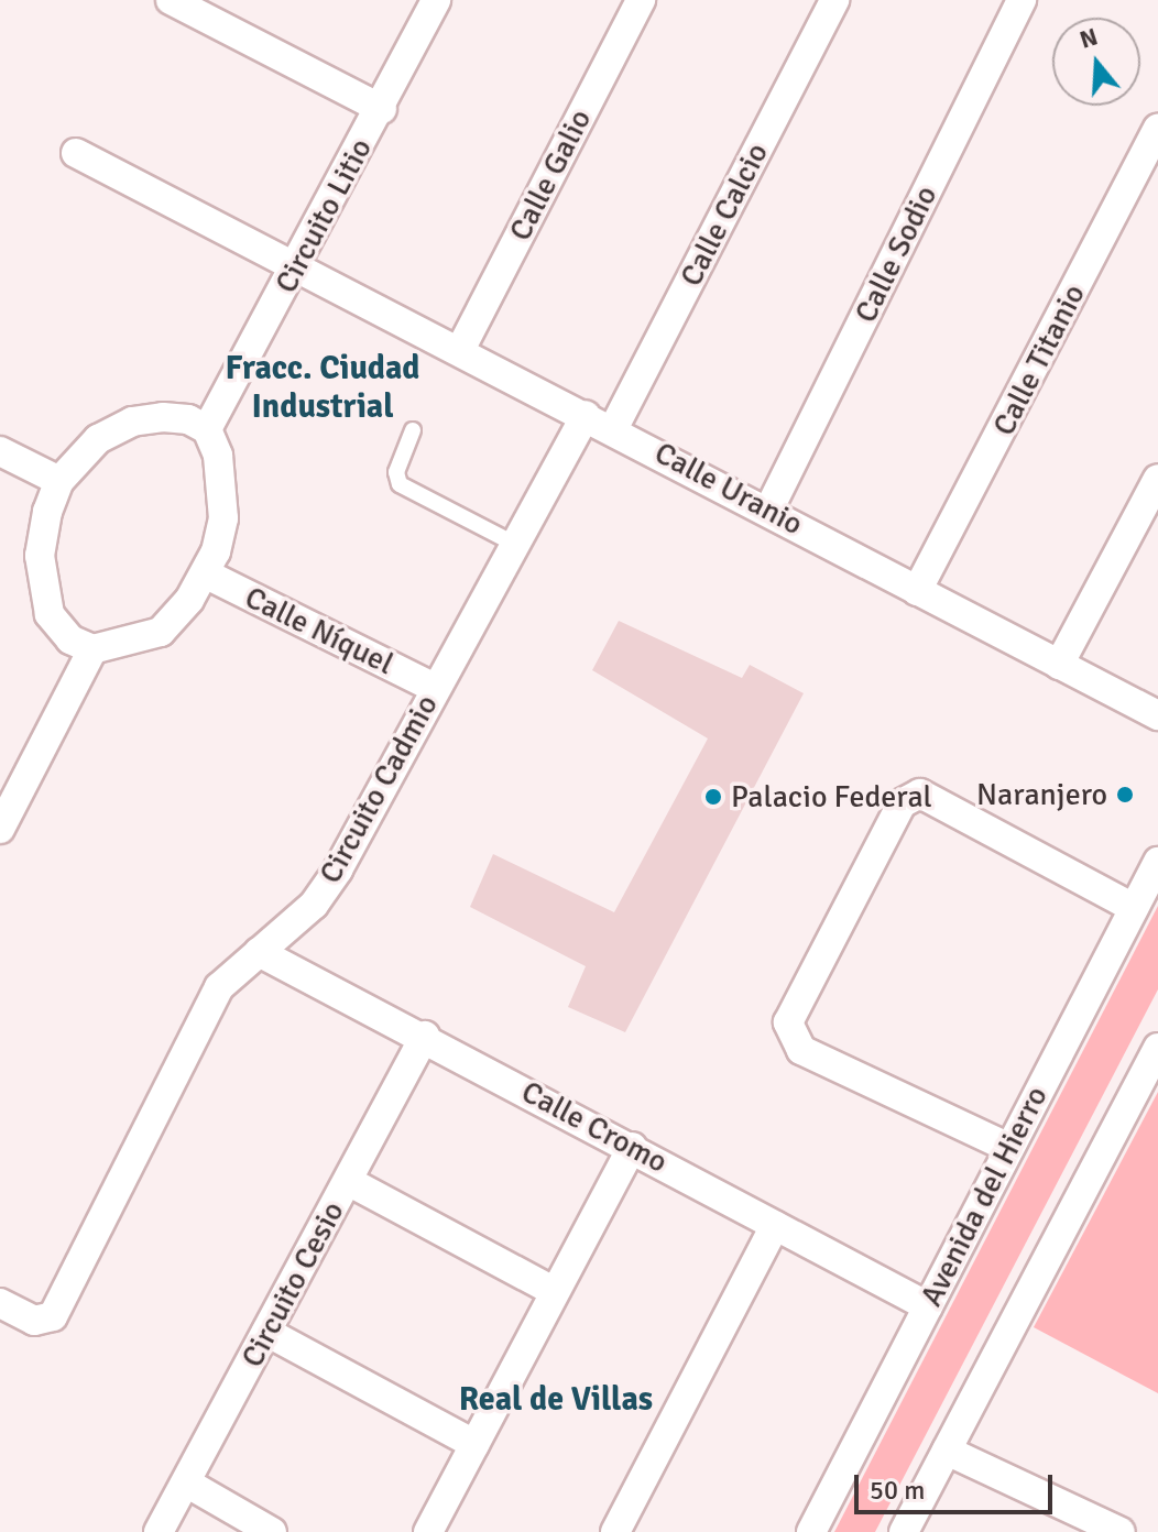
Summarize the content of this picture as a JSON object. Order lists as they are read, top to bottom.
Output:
{
  "streets": {
    "street": [
      "Calle Galio",
      "Calle Calcio",
      "Circuito Litio",
      "Calle Sodio",
      "Calle Titanio",
      "Calle Uranio",
      "Calle Níquel",
      "Circuito Cadmio",
      "Calle Cromo",
      "Avenida del Hierro",
      "Circuito Cesio"
    ]
  },
  "crossings": [
    ["Calle Galio", "Calle Uranio"],
    ["Calle Calcio", "Calle Uranio"],
    ["Circuito Litio", "Calle Uranio"],
    ["Circuito Litio", "Calle Níquel"],
    ["Calle Sodio", "Calle Uranio"],
    ["Calle Titanio", "Calle Uranio"],
    ["Calle Uranio", "Circuito Cadmio"],
    ["Calle Níquel", "Circuito Cadmio"],
    ["Circuito Cadmio", "Calle Cromo"],
    ["Calle Cromo", "Avenida del Hierro"],
    ["Calle Cromo", "Circuito Cesio"]
  ],
  "districts": ["Fracc. Ciudad Industrial", "Real de Villas"],
  "places": ["Naranjero", "Palacio Federal"],
  "scale_bar": "50 m",
  "north": "top"
}
